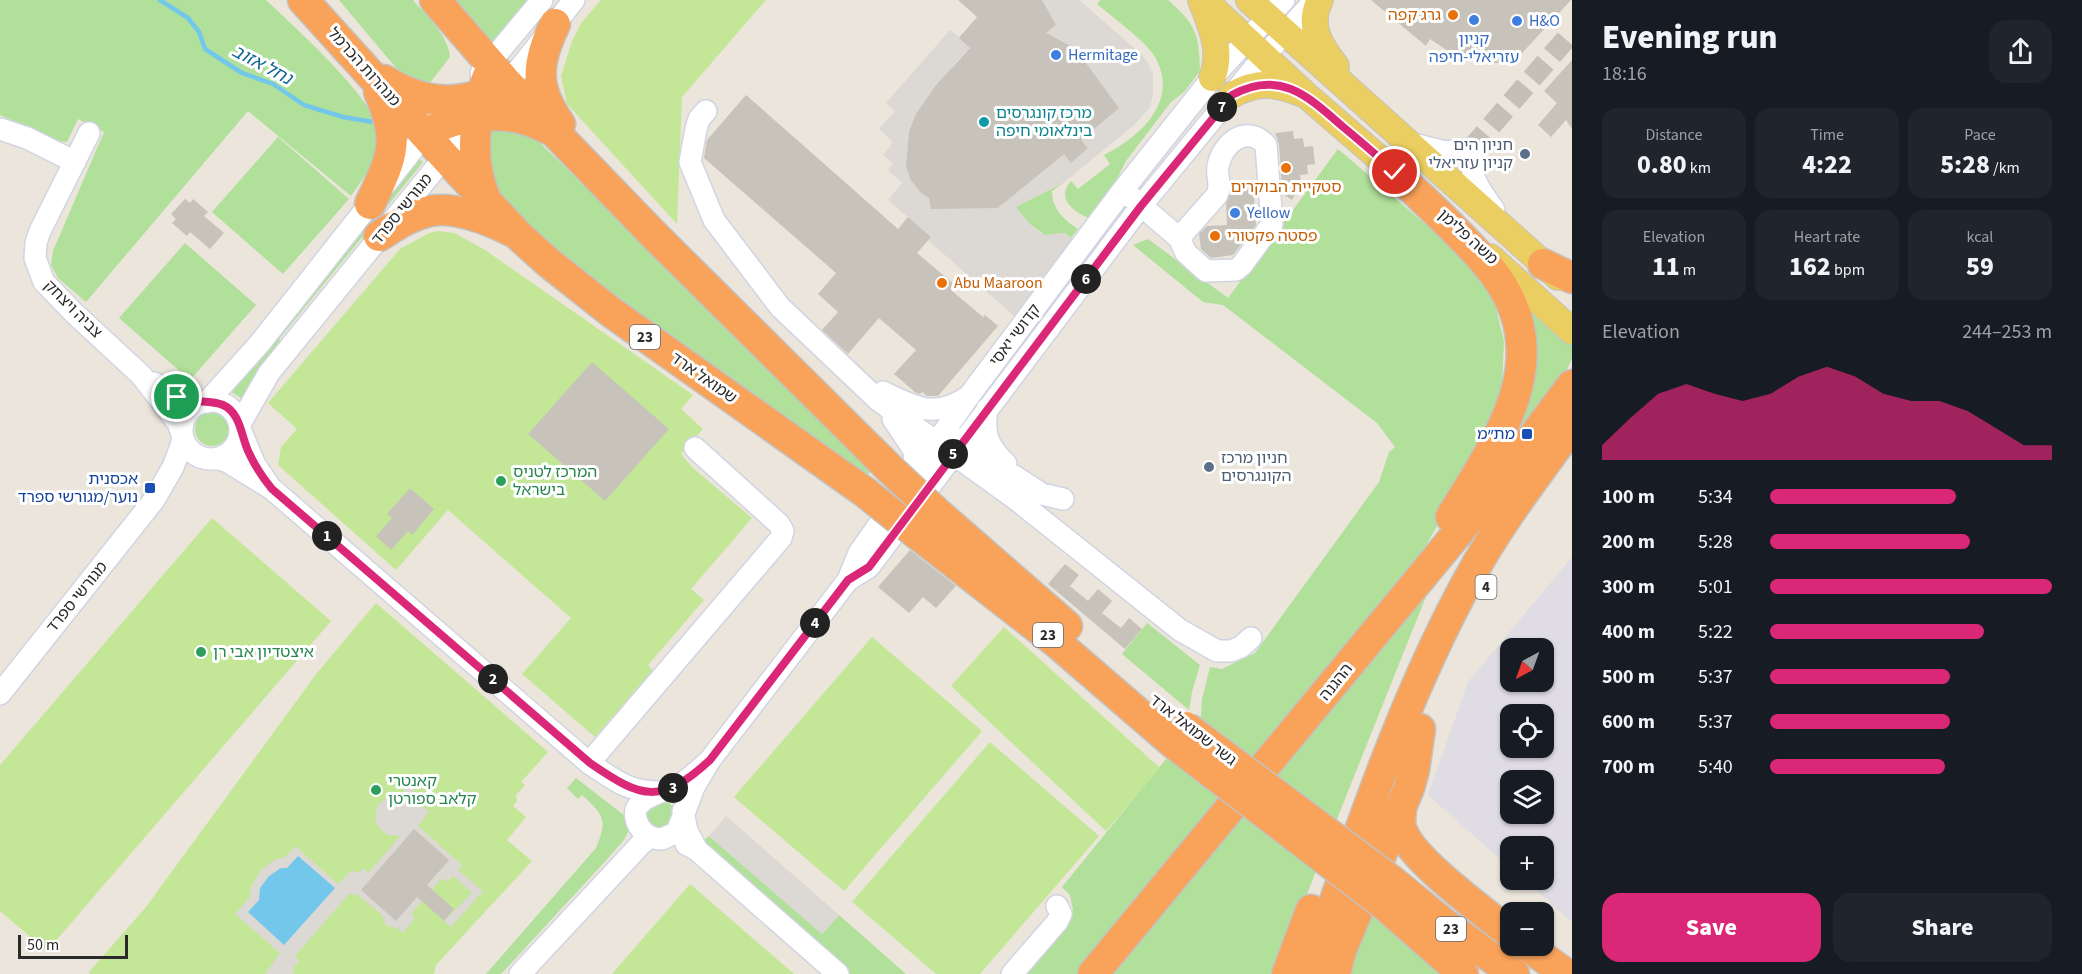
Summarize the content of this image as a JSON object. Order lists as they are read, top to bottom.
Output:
{
  "streets": {
    "highway": [
      "מנהרות הכרמל",
      "23",
      "שמואל ארד",
      "4",
      "ההגנה",
      "גשר שמואל ארד"
    ],
    "main road": ["משה פלימן"],
    "street": ["מגורשי ספרד", "צביה ויצחק", "קדושי יאסי"]
  },
  "crossings": [
    ["מנהרות הכרמל", "מגורשי ספרד"],
    ["מנהרות הכרמל", "23"],
    ["מגורשי ספרד", "צביה ויצחק"],
    ["מגורשי ספרד", "23"],
    ["מגורשי ספרד", "שמואל ארד"],
    ["משה פלימן", "קדושי יאסי"],
    ["קדושי יאסי", "23"],
    ["קדושי יאסי", "גשר שמואל ארד"],
    ["23", "שמואל ארד"],
    ["23", "גשר שמואל ארד"],
    ["שמואל ארד", "גשר שמואל ארד"]
  ],
  "water": ["נחל אזוב"],
  "places": {
    "other": [
      "גרג קפה",
      "קניון עזריאלי-חיפה",
      "H&O",
      "Hermitage",
      "מרכז קונגרסים בינלאומי חיפה",
      "חניון הים קניון עזריאלי",
      "סטקיית הבוקרים",
      "Yellow",
      "פסטה פקטורי",
      "Abu Maaroon",
      "חניון מרכז הקונגרסים",
      "המרכז לטניס בישראל",
      "איצטדיון אבי רן",
      "קאנטרי קלאב ספורטן"
    ],
    "transit": ["מת״מ", "אכסנית נוער/מגורשי ספרד"]
  },
  "scale_bar": "50 m",
  "north": "bottom left",
  "page": {
    "heading": ["Evening run", "18:16"],
    "pins": [
      "7",
      "6",
      "5",
      "1",
      "4",
      "2",
      "3"
    ],
    "stats": [
      ["Distance", "0.80 km"],
      ["Time", "4:22"],
      ["Pace", "5:28 /km"],
      ["Elevation", "11 m"],
      ["Heart rate", "162 bpm"],
      ["kcal", "59"]
    ],
    "chart": ["Elevation", "244–253 m"],
    "list": [
      {
        "name": "100 m",
        "note": "5:34"
      },
      {
        "name": "200 m",
        "note": "5:28"
      },
      {
        "name": "300 m",
        "note": "5:01"
      },
      {
        "name": "400 m",
        "note": "5:22"
      },
      {
        "name": "500 m",
        "note": "5:37"
      },
      {
        "name": "600 m",
        "note": "5:37"
      },
      {
        "name": "700 m",
        "note": "5:40"
      }
    ],
    "map_buttons": ["+", "−"],
    "buttons": ["Save", "Share"],
    "scale": "50 m"
  }
}
